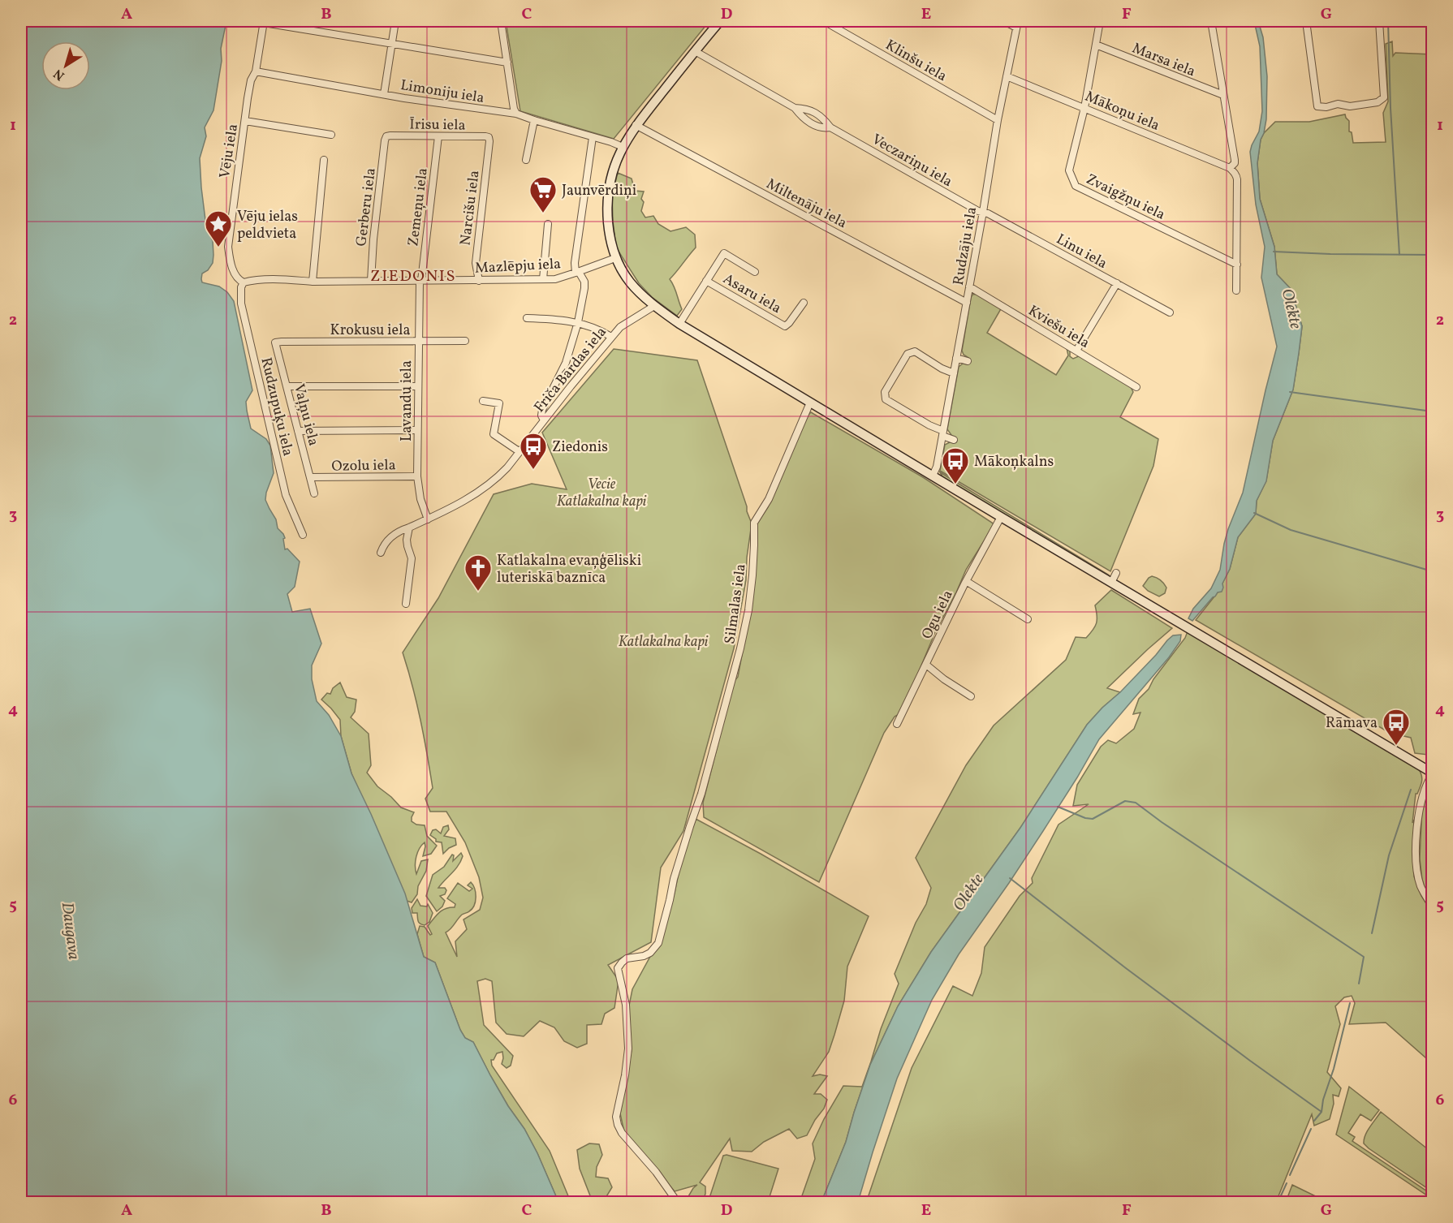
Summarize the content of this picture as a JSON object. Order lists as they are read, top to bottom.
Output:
{
  "streets": {
    "street": [
      "Marsa iela",
      "Klinšu iela",
      "Limoniju iela",
      "Mākoņu iela",
      "Īrisu iela",
      "Vēju iela",
      "Veczariņu iela",
      "Zvaigžņu iela",
      "Miltenāju iela",
      "Gerberu iela",
      "Zemeņu iela",
      "Narcišu iela",
      "Rudzāju iela",
      "Linu iela",
      "Mazlēpju iela",
      "Asaru iela",
      "Kviešu iela",
      "Krokusu iela",
      "Friča Bārdas iela",
      "Lavandu iela",
      "Rudzupuķu iela",
      "Vaļņu iela",
      "Ozolu iela",
      "Silmalas iela",
      "Ogu iela"
    ]
  },
  "crossings": [
    ["Marsa iela", "Zvaigžņu iela"],
    ["Klinšu iela", "Rudzāju iela"],
    ["Limoniju iela", "Vēju iela"],
    ["Mākoņu iela", "Zvaigžņu iela"],
    ["Mākoņu iela", "Rudzāju iela"],
    ["Īrisu iela", "Gerberu iela"],
    ["Īrisu iela", "Zemeņu iela"],
    ["Īrisu iela", "Narcišu iela"],
    ["Vēju iela", "Mazlēpju iela"],
    ["Vēju iela", "Rudzupuķu iela"],
    ["Veczariņu iela", "Rudzāju iela"],
    ["Veczariņu iela", "Linu iela"],
    ["Miltenāju iela", "Rudzāju iela"],
    ["Gerberu iela", "Mazlēpju iela"],
    ["Zemeņu iela", "Mazlēpju iela"],
    ["Zemeņu iela", "Lavandu iela"],
    ["Narcišu iela", "Mazlēpju iela"],
    ["Rudzāju iela", "Linu iela"],
    ["Rudzāju iela", "Kviešu iela"],
    ["Mazlēpju iela", "Lavandu iela"],
    ["Mazlēpju iela", "Rudzupuķu iela"],
    ["Krokusu iela", "Lavandu iela"],
    ["Krokusu iela", "Vaļņu iela"],
    ["Friča Bārdas iela", "Lavandu iela"],
    ["Lavandu iela", "Ozolu iela"],
    ["Vaļņu iela", "Ozolu iela"]
  ],
  "districts": ["ZIEDONIS"],
  "water": ["Olekte", "Daugava"],
  "parks": ["Vecie Katlakalna kapi", "Katlakalna kapi"],
  "places": {
    "supermarket": ["Jaunvērdiņi"],
    "place": ["Vēju ielas peldvieta"],
    "bus stop": ["Ziedonis", "Mākoņkalns", "Rāmava"],
    "church": ["Katlakalna evaņģēliski luteriskā baznīca"]
  },
  "north": "bottom left",
  "grid": {
    "columns": [
      "A",
      "B",
      "C",
      "D",
      "E",
      "F",
      "G"
    ],
    "rows": [
      "1",
      "2",
      "3",
      "4",
      "5",
      "6"
    ]
  }
}
